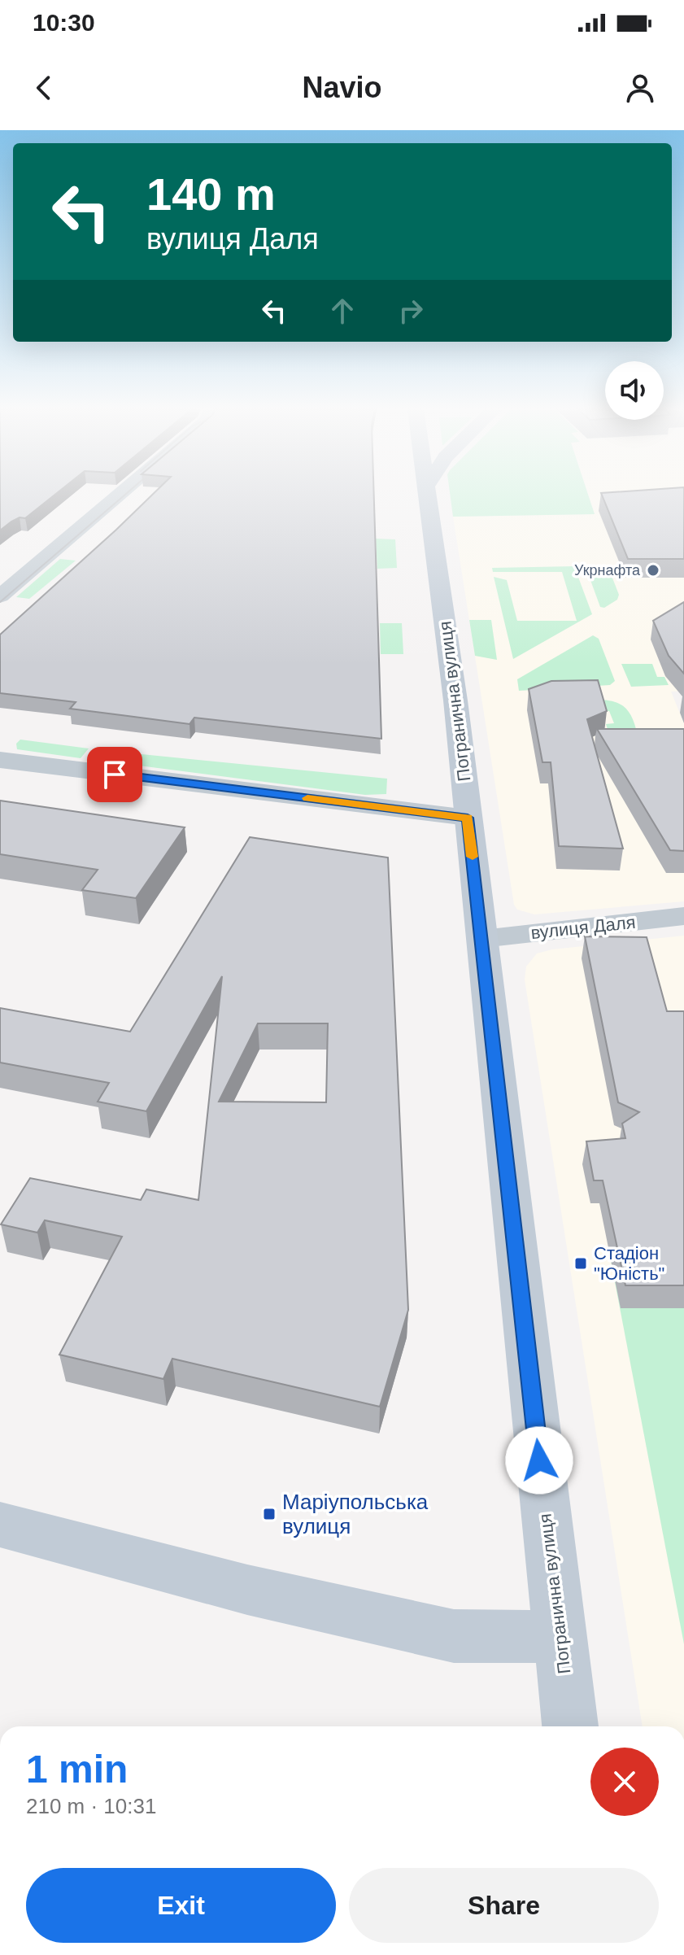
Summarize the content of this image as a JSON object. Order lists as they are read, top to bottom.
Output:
{
  "streets": {
    "main road": ["Погранична вулиця"],
    "street": ["вулиця Даля"]
  },
  "crossings": [
    ["Погранична вулиця", "вулиця Даля"]
  ],
  "places": {
    "other": ["Укрнафта"],
    "transit": ["Стадіон \"Юність\"", "Маріупольська вулиця"]
  },
  "page": {
    "status": "10:30",
    "header": "Navio",
    "turn": ["140 m", "вулиця Даля"],
    "heading": ["1 min", "210 m · 10:31"],
    "buttons": ["Exit", "Share"]
  }
}
